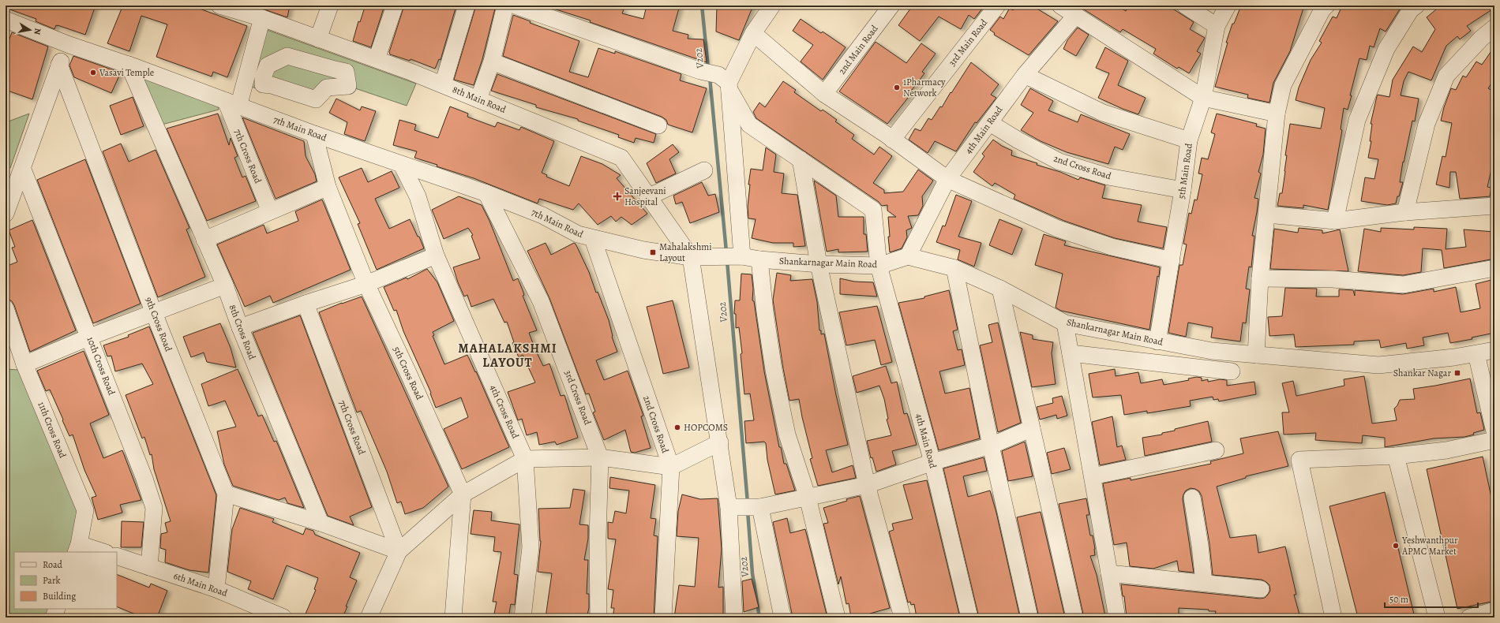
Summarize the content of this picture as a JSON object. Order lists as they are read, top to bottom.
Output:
{
  "streets": {
    "street": [
      "3rd Main Road",
      "2nd Main Road",
      "8th Main Road",
      "7th Main Road",
      "4th Main Road",
      "7th Cross Road",
      "2nd Cross Road",
      "5th Main Road",
      "Shankarnagar Main Road",
      "9th Cross Road",
      "8th Cross Road",
      "10th Cross Road",
      "5th Cross Road",
      "3rd Cross Road",
      "4th Cross Road",
      "11th Cross Road",
      "6th Main Road"
    ]
  },
  "crossings": [
    ["8th Main Road", "7th Main Road"],
    ["8th Main Road", "Shankarnagar Main Road"],
    ["7th Main Road", "7th Cross Road"],
    ["7th Main Road", "2nd Cross Road"],
    ["7th Main Road", "Shankarnagar Main Road"],
    ["7th Main Road", "8th Cross Road"],
    ["7th Main Road", "5th Cross Road"],
    ["7th Main Road", "3rd Cross Road"],
    ["7th Main Road", "4th Cross Road"],
    ["4th Main Road", "2nd Cross Road"],
    ["4th Main Road", "Shankarnagar Main Road"],
    ["2nd Cross Road", "5th Main Road"],
    ["5th Main Road", "Shankarnagar Main Road"],
    ["9th Cross Road", "6th Main Road"],
    ["10th Cross Road", "6th Main Road"]
  ],
  "districts": ["MAHALAKSHMI LAYOUT"],
  "water": ["V202"],
  "places": {
    "other": [
      "Vasavi Temple",
      "1Pharmacy Network",
      "HOPCOMS",
      "Yeshwanthpur APMC Market"
    ],
    "health": ["Sanjeevani Hospital"],
    "transit": ["Mahalakshmi Layout", "Shankar Nagar"]
  },
  "legend": ["Road", "Park", "Building"],
  "scale_bar": "50 m",
  "north": "right"
}
